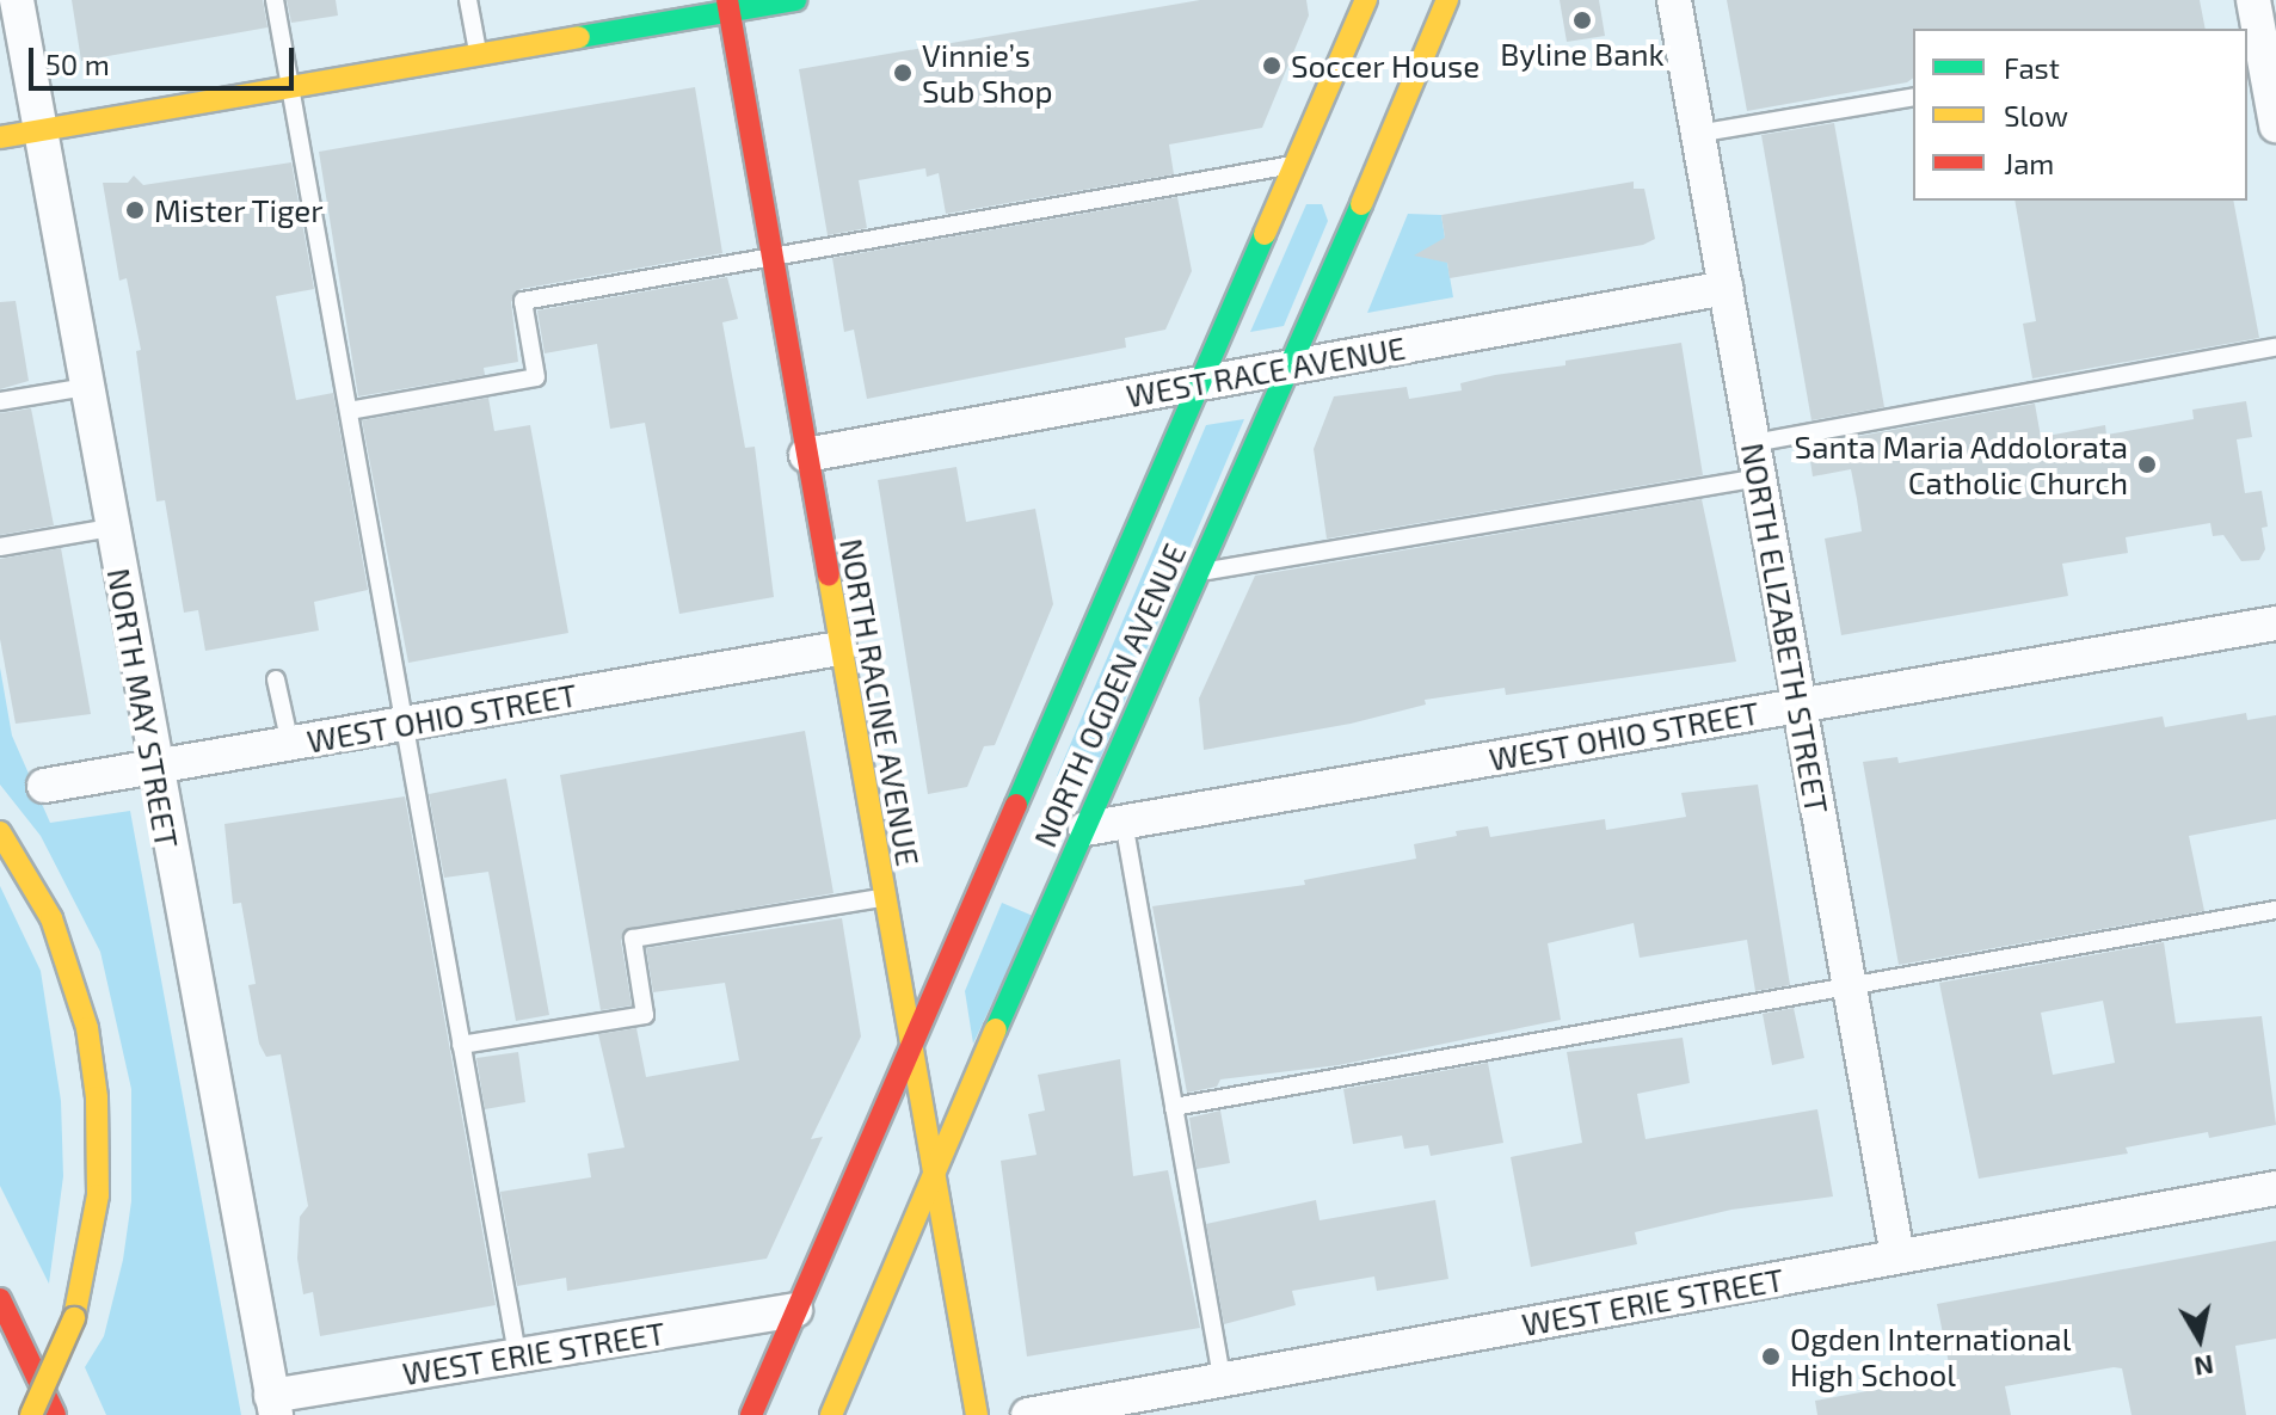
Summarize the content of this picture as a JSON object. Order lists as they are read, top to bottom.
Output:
{
  "streets": {
    "main road": ["NORTH OGDEN AVENUE", "NORTH RACINE AVENUE"],
    "street": [
      "WEST RACE AVENUE",
      "NORTH ELIZABETH STREET",
      "NORTH MAY STREET",
      "WEST OHIO STREET",
      "WEST ERIE STREET"
    ]
  },
  "crossings": [
    ["WEST RACE AVENUE", "NORTH ELIZABETH STREET"],
    ["WEST RACE AVENUE", "NORTH OGDEN AVENUE"],
    ["WEST RACE AVENUE", "NORTH RACINE AVENUE"],
    ["NORTH ELIZABETH STREET", "WEST OHIO STREET"],
    ["NORTH ELIZABETH STREET", "WEST ERIE STREET"],
    ["NORTH OGDEN AVENUE", "NORTH RACINE AVENUE"],
    ["NORTH OGDEN AVENUE", "WEST OHIO STREET"],
    ["NORTH OGDEN AVENUE", "WEST ERIE STREET"],
    ["NORTH RACINE AVENUE", "WEST OHIO STREET"],
    ["NORTH MAY STREET", "WEST OHIO STREET"],
    ["NORTH MAY STREET", "WEST ERIE STREET"]
  ],
  "places": [
    "Byline Bank",
    "Soccer House",
    "Vinnie’s Sub Shop",
    "Mister Tiger",
    "Santa Maria Addolorata Catholic Church",
    "Ogden International High School"
  ],
  "legend": ["Fast", "Slow", "Jam"],
  "scale_bar": "50 m",
  "north": "bottom"
}
